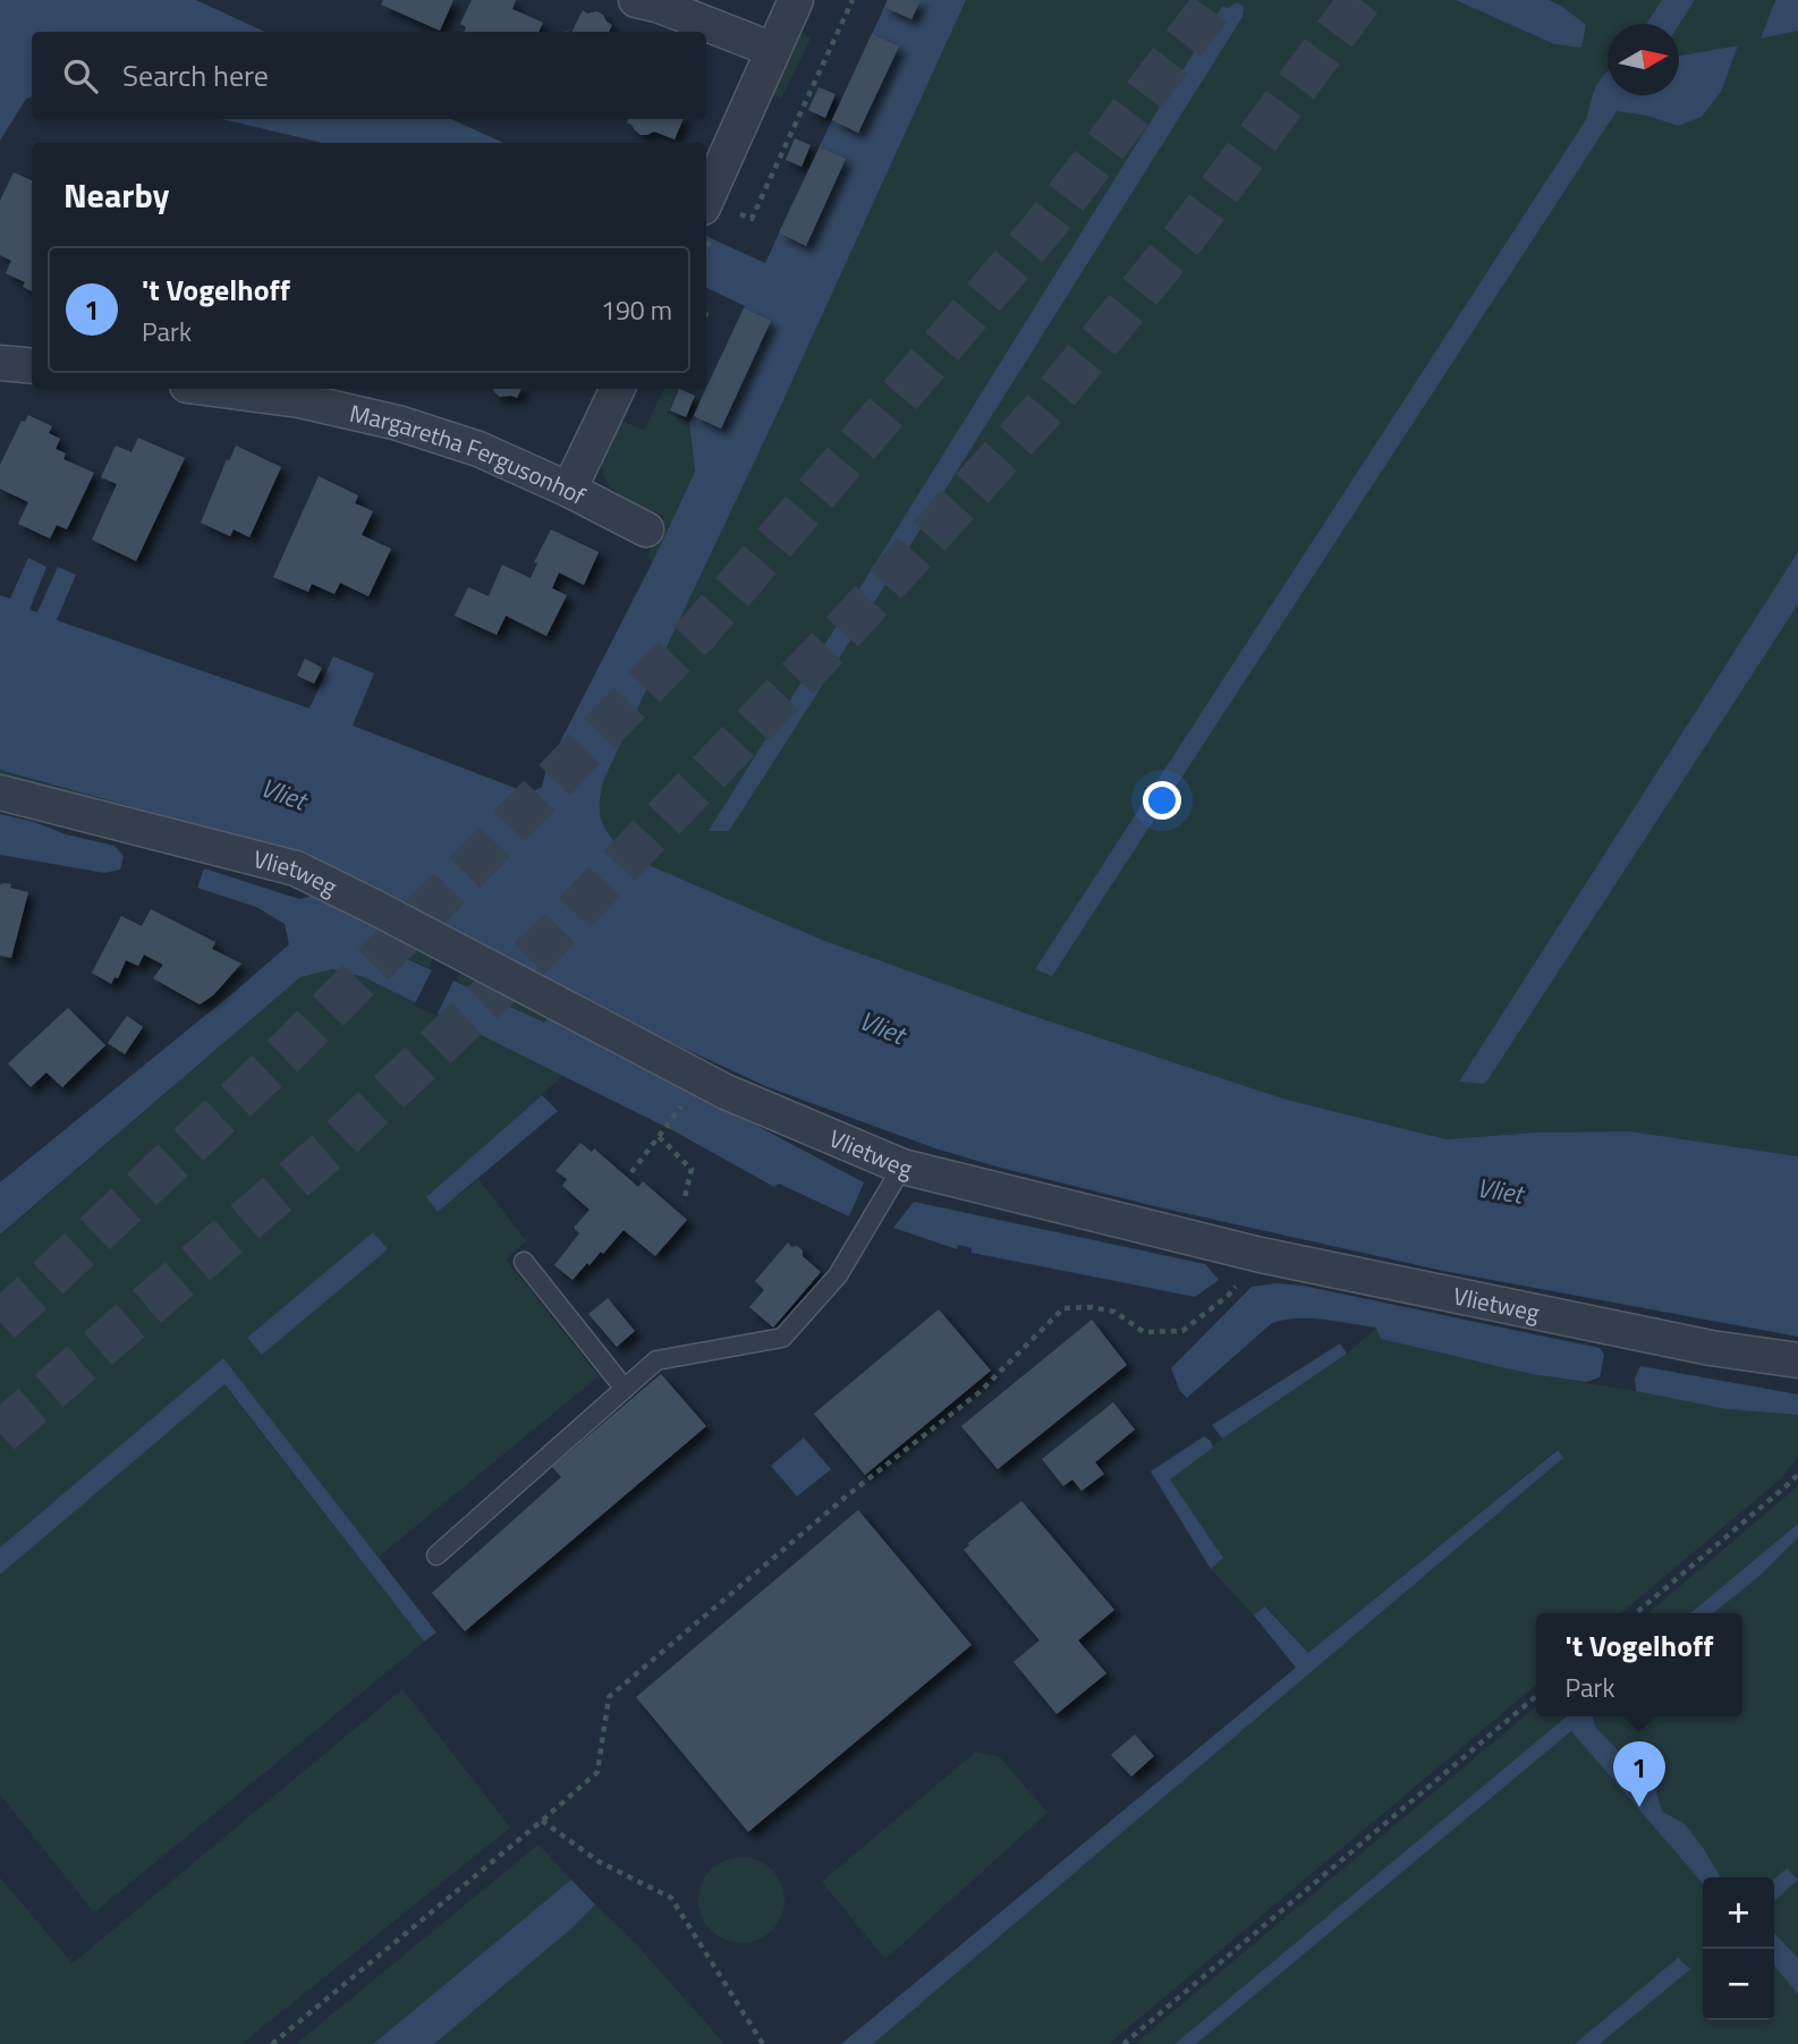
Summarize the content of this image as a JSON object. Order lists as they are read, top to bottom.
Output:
{
  "streets": {
    "street": ["Margaretha Fergusonhof", "Vlietweg"]
  },
  "water": ["Vliet"],
  "north": "right",
  "page": {
    "search": "Search here",
    "heading": "Nearby",
    "list": [
      {
        "mark": "1",
        "name": "'t Vogelhoff",
        "note": "Park",
        "value": "190 m"
      }
    ],
    "popup": ["'t Vogelhoff", "Park"],
    "pins": "1",
    "map_buttons": ["+", "−"]
  }
}
